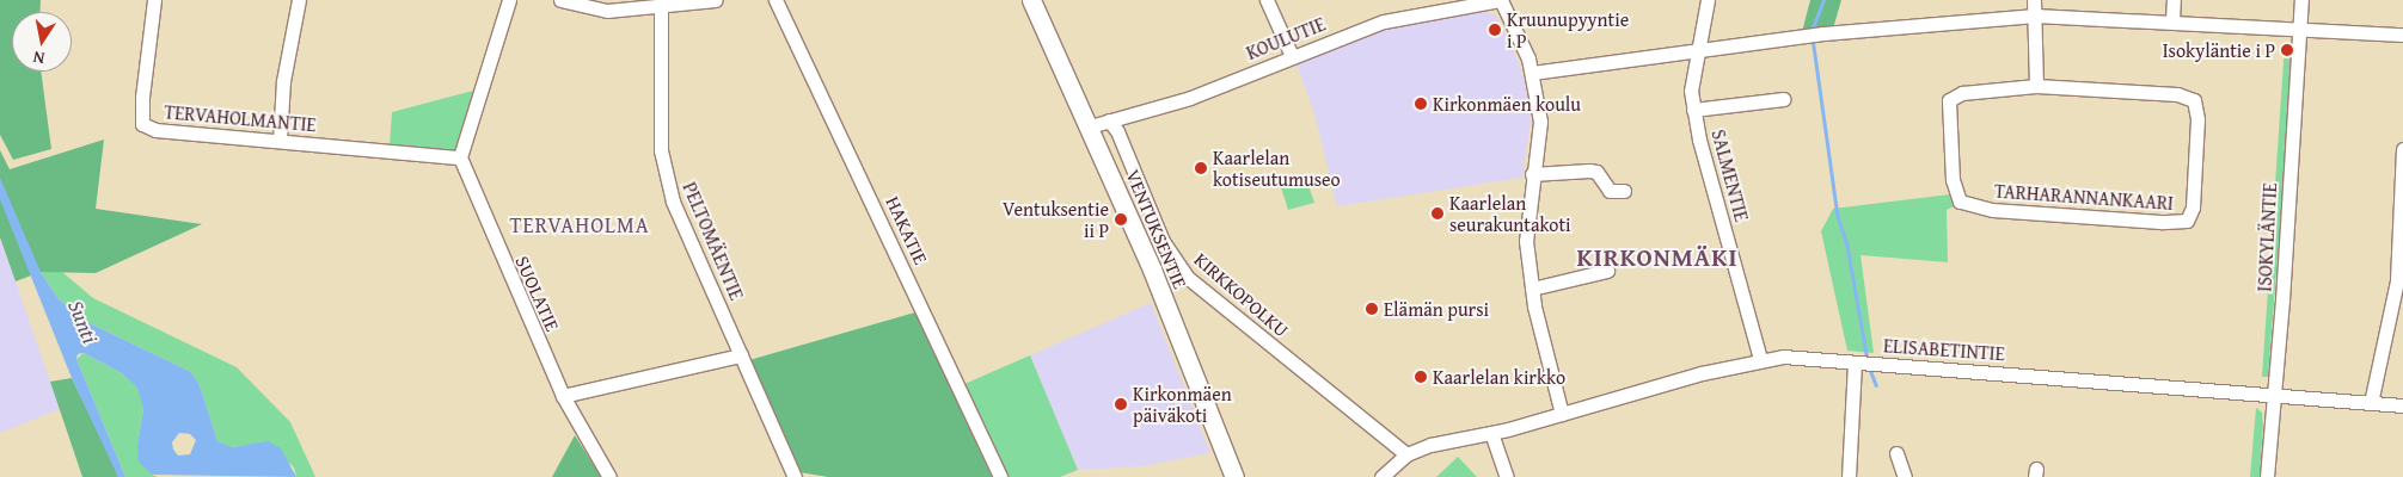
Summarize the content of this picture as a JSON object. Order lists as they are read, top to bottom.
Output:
{
  "streets": {
    "main road": ["VENTUKSENTIE"],
    "street": [
      "KOULUTIE",
      "TERVAHOLMANTIE",
      "SALMENTIE",
      "TARHARANNANKAARI",
      "HAKATIE",
      "ISOKYLÄNTIE",
      "PELTOMÄENTIE",
      "SUOLATIE",
      "KIRKKOPOLKU",
      "ELISABETINTIE"
    ]
  },
  "crossings": [
    ["KOULUTIE", "VENTUKSENTIE"],
    ["KOULUTIE", "KIRKKOPOLKU"],
    ["TERVAHOLMANTIE", "SUOLATIE"],
    ["SALMENTIE", "ELISABETINTIE"],
    ["ISOKYLÄNTIE", "ELISABETINTIE"],
    ["KIRKKOPOLKU", "ELISABETINTIE"]
  ],
  "districts": ["TERVAHOLMA", "KIRKONMÄKI"],
  "water": ["Sunti"],
  "places": [
    "Kruunupyyntie i P",
    "Isokyläntie i P",
    "Kirkonmäen koulu",
    "Kaarlelan kotiseutumuseo",
    "Kaarlelan seurakuntakoti",
    "Ventuksentie ii P",
    "Elämän pursi",
    "Kaarlelan kirkko",
    "Kirkonmäen päiväkoti"
  ],
  "north": "bottom"
}
